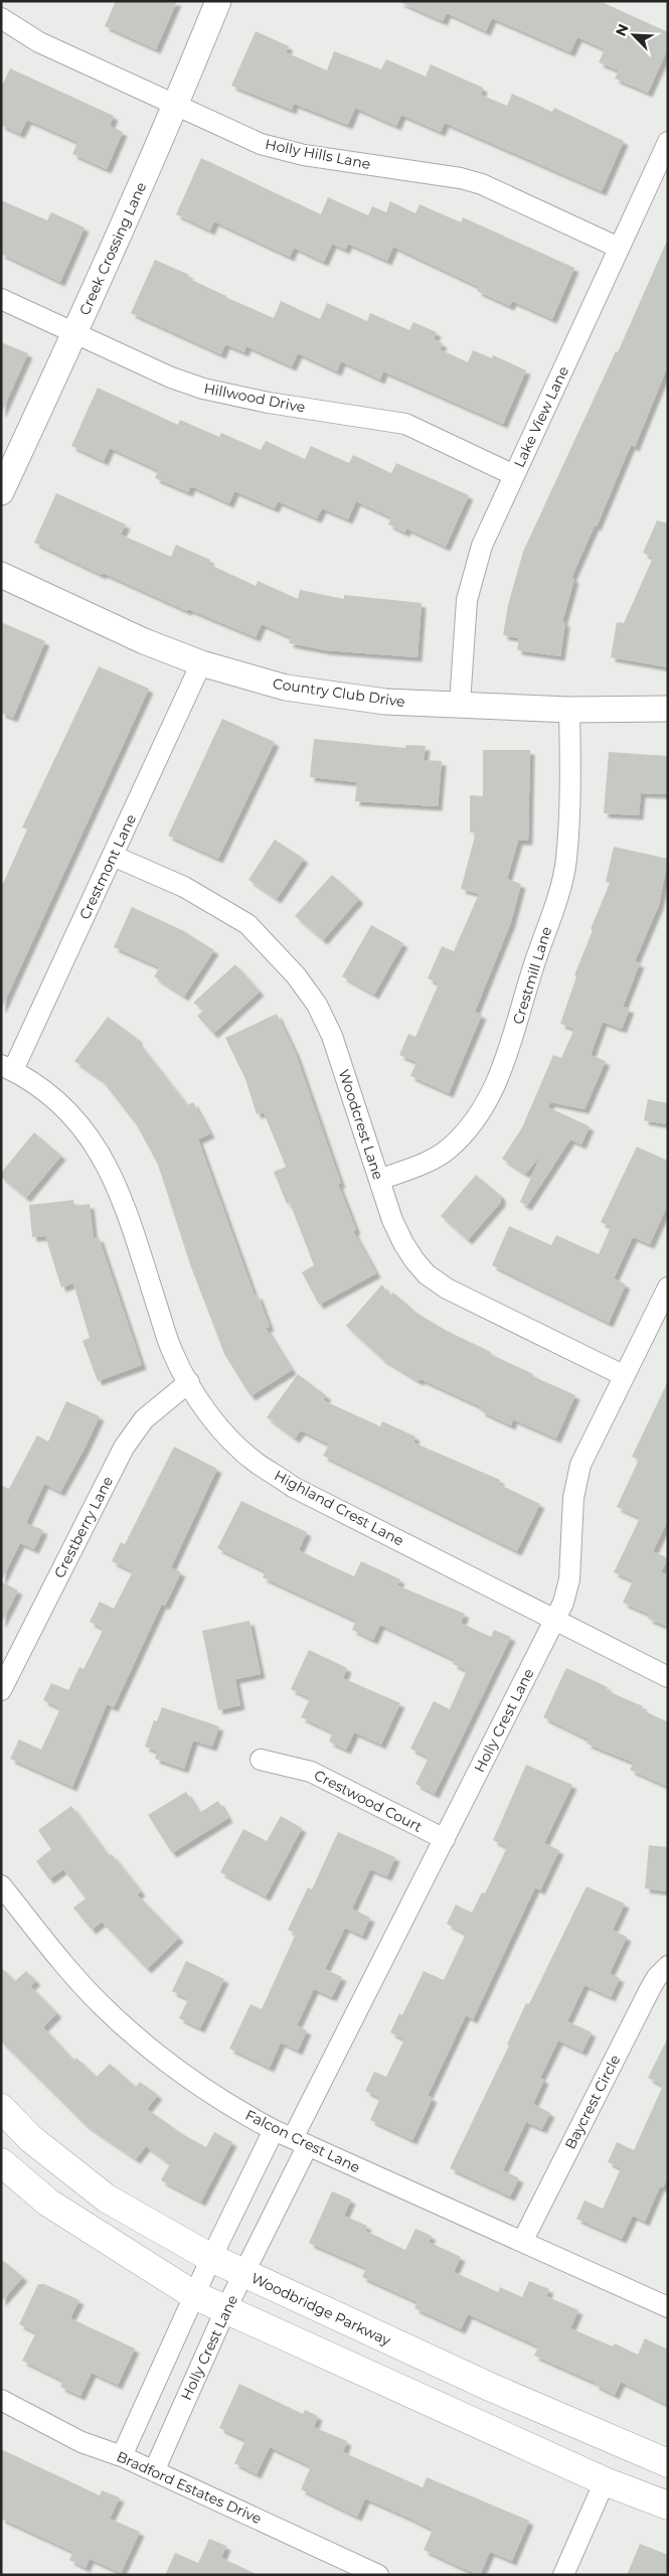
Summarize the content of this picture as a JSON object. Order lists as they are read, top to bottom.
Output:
{
  "streets": {
    "main road": ["Woodbridge Parkway"],
    "street": [
      "Holly Hills Lane",
      "Creek Crossing Lane",
      "Hillwood Drive",
      "Lake View Lane",
      "Country Club Drive",
      "Crestmont Lane",
      "Crestmill Lane",
      "Woodcrest Lane",
      "Highland Crest Lane",
      "Crestberry Lane",
      "Holly Crest Lane",
      "Crestwood Court",
      "Baycrest Circle",
      "Falcon Crest Lane",
      "Bradford Estates Drive"
    ]
  },
  "crossings": [
    ["Holly Hills Lane", "Creek Crossing Lane"],
    ["Holly Hills Lane", "Lake View Lane"],
    ["Creek Crossing Lane", "Hillwood Drive"],
    ["Hillwood Drive", "Lake View Lane"],
    ["Lake View Lane", "Country Club Drive"],
    ["Country Club Drive", "Crestmont Lane"],
    ["Country Club Drive", "Crestmill Lane"],
    ["Crestmont Lane", "Woodcrest Lane"],
    ["Crestmont Lane", "Highland Crest Lane"],
    ["Crestmill Lane", "Woodcrest Lane"],
    ["Woodcrest Lane", "Holly Crest Lane"],
    ["Highland Crest Lane", "Crestberry Lane"],
    ["Highland Crest Lane", "Holly Crest Lane"],
    ["Holly Crest Lane", "Crestwood Court"],
    ["Holly Crest Lane", "Falcon Crest Lane"],
    ["Holly Crest Lane", "Woodbridge Parkway"],
    ["Holly Crest Lane", "Bradford Estates Drive"],
    ["Baycrest Circle", "Falcon Crest Lane"]
  ],
  "north": "top left"
}
